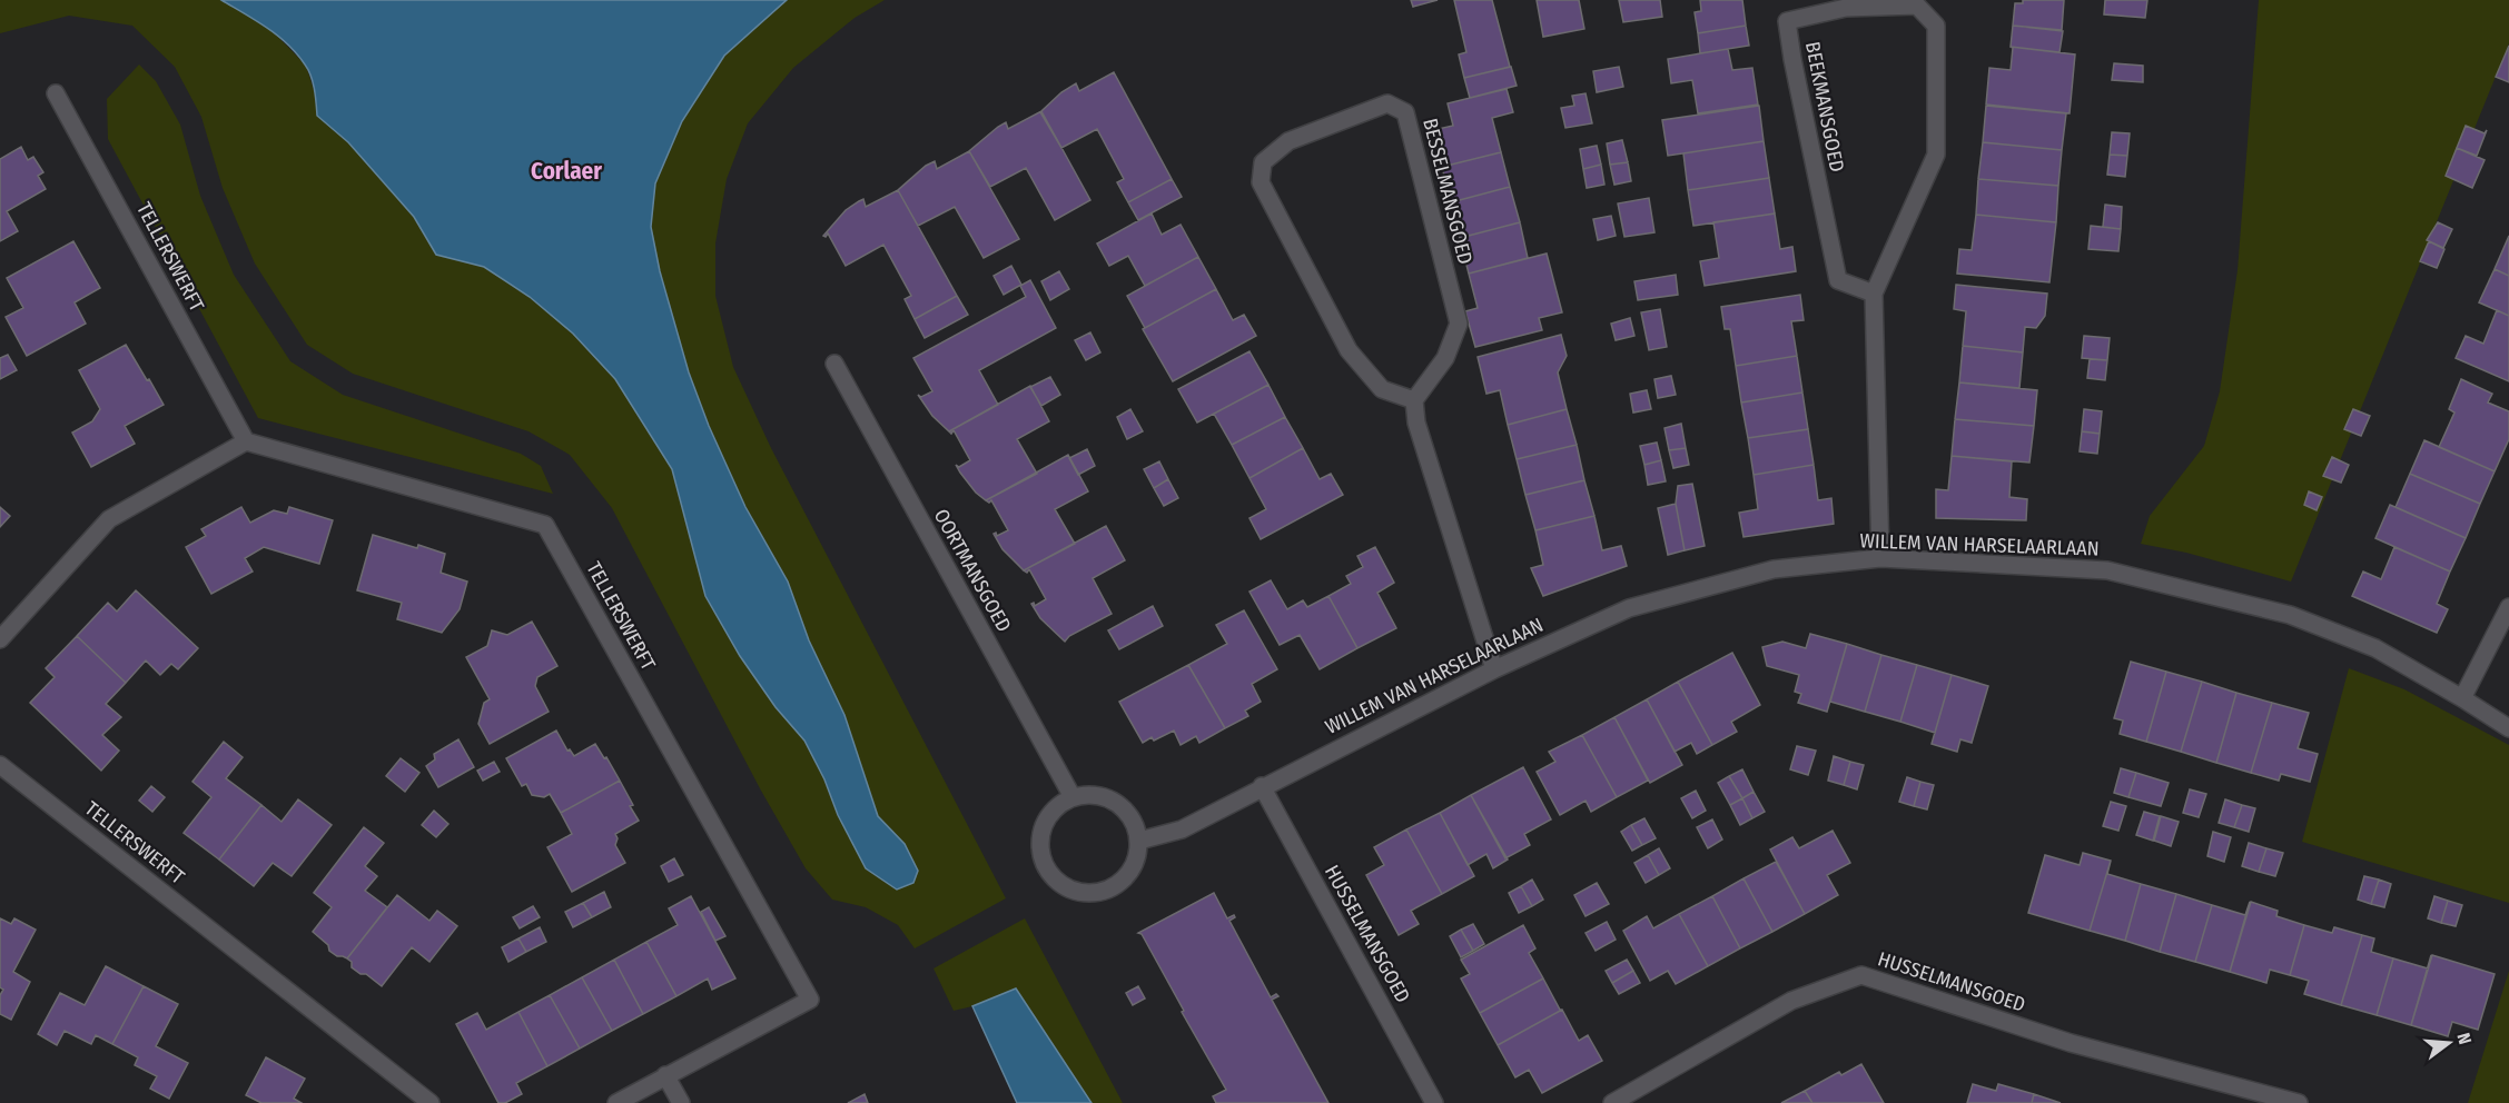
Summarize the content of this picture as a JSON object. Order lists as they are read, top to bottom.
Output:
{
  "streets": {
    "street": [
      "BEEKMANSGOED",
      "BESSELMANSGOED",
      "TELLERSWERFT",
      "WILLEM VAN HARSELAARLAAN",
      "OORTMANSGOED",
      "HUSSELMANSGOED"
    ]
  },
  "crossings": [
    ["BEEKMANSGOED", "WILLEM VAN HARSELAARLAAN"],
    ["WILLEM VAN HARSELAARLAAN", "HUSSELMANSGOED"]
  ],
  "districts": ["Corlaer"],
  "north": "right"
}
